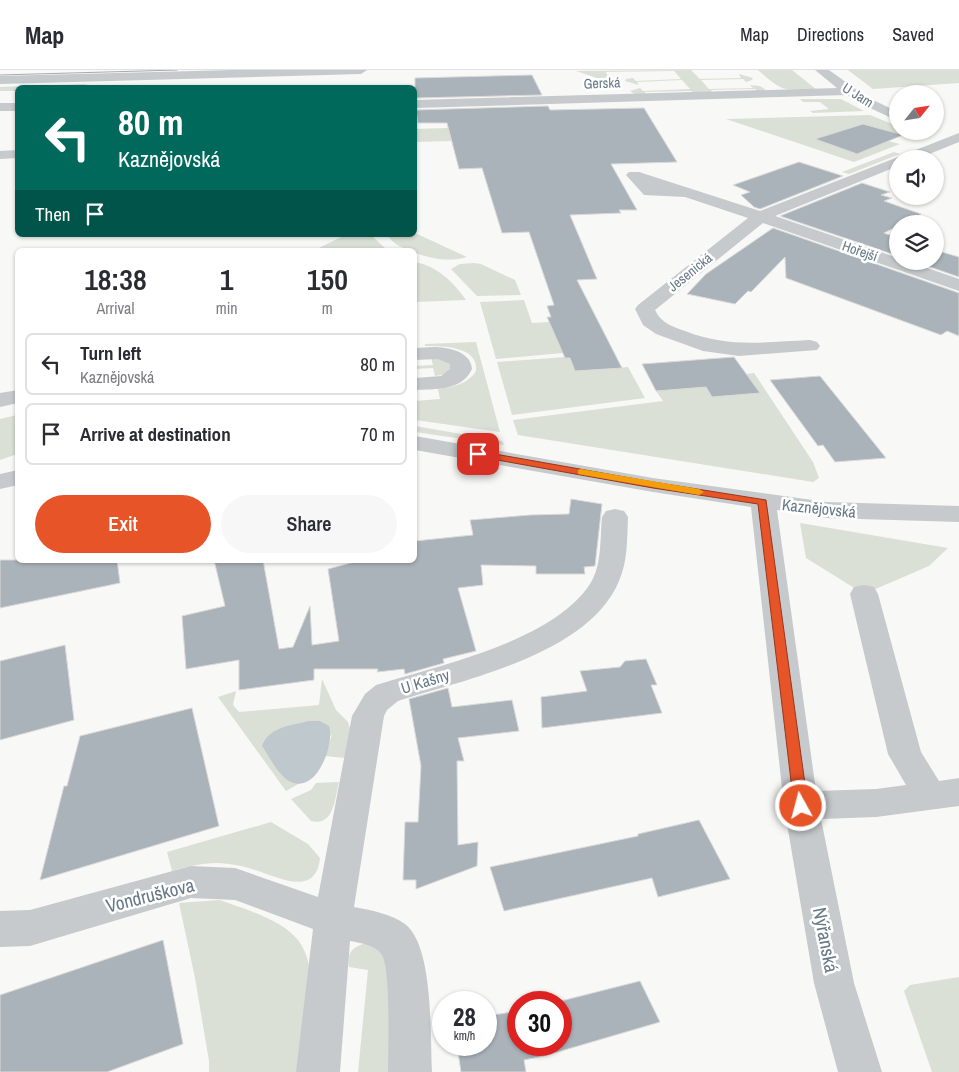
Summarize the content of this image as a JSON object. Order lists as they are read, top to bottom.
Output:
{
  "streets": {
    "street": [
      "Gerská",
      "U Jam",
      "Hořejší",
      "Jesenická",
      "Kaznějovská",
      "U Kašny",
      "Vondruškova",
      "Nýřanská"
    ]
  },
  "crossings": [
    ["Gerská", "U Jam"],
    ["Hořejší", "Jesenická"],
    ["Kaznějovská", "Nýřanská"],
    ["U Kašny", "Vondruškova"]
  ],
  "north": "top right",
  "page": {
    "header": "Map",
    "nav": ["Map", "Directions", "Saved"],
    "turn": ["80 m", "Kaznějovská"],
    "then": "Then",
    "eta": [
      "18:38",
      "Arrival",
      "1",
      "min",
      "150",
      "m"
    ],
    "list": [
      {
        "name": "Turn left",
        "note": "Kaznějovská",
        "value": "80 m"
      },
      {
        "name": "Arrive at destination",
        "value": "70 m"
      }
    ],
    "buttons": ["Exit", "Share"],
    "speed": "28 km/h",
    "limit": "30"
  }
}
